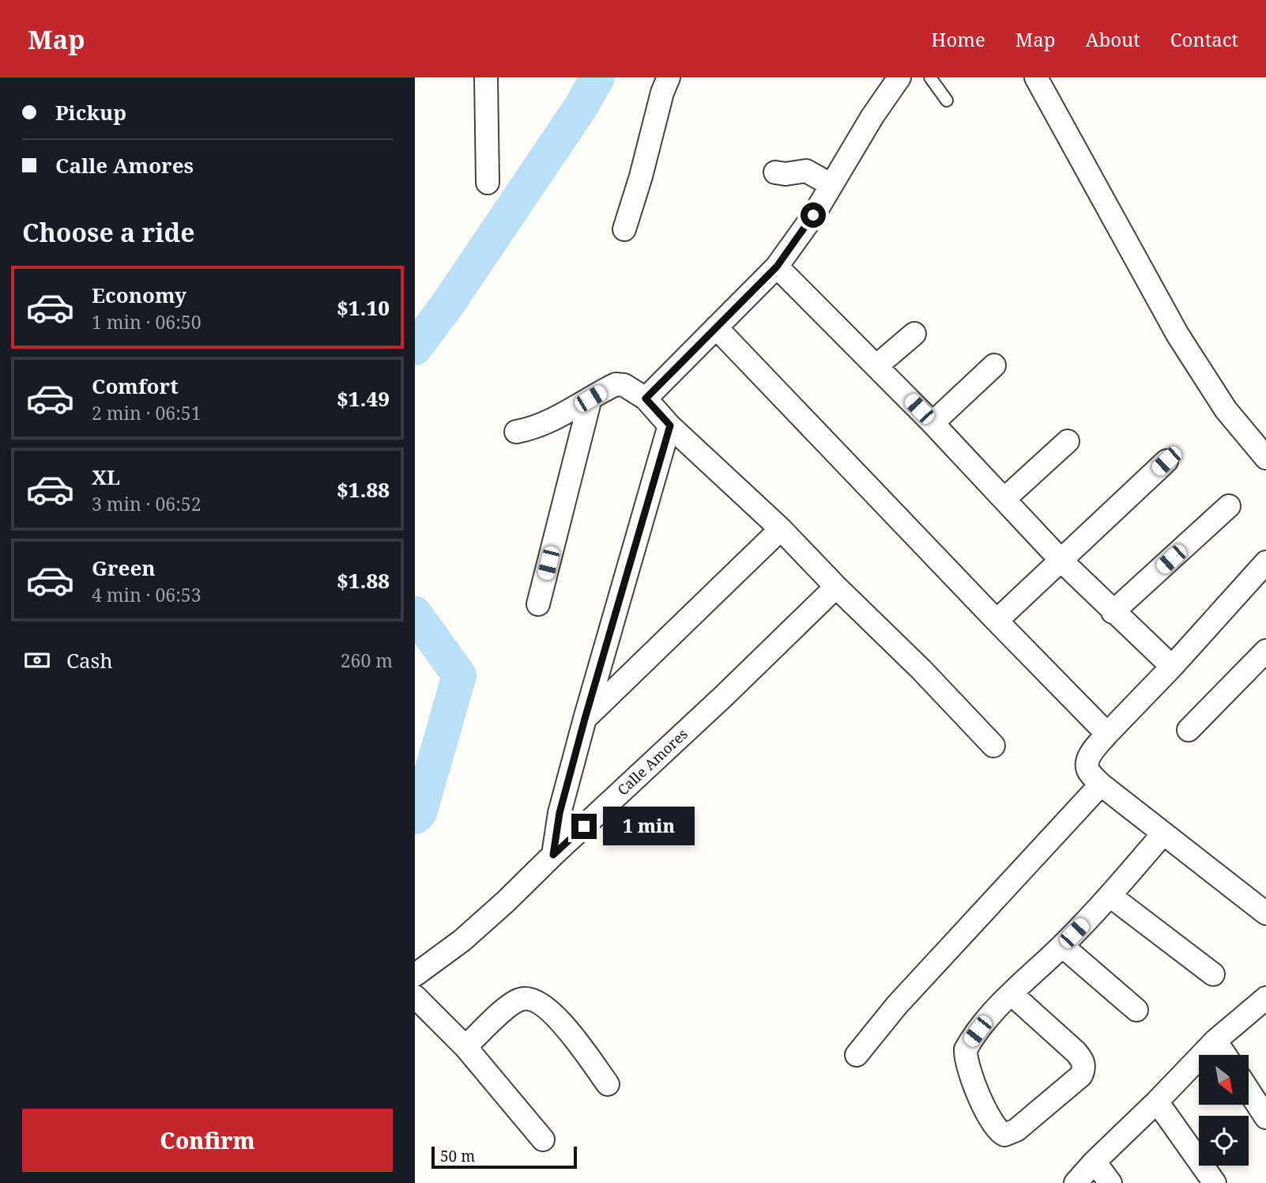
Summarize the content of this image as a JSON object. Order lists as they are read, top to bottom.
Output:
{
  "streets": {
    "street": ["Calle Amores"]
  },
  "scale_bar": "50 m",
  "north": "bottom right",
  "page": {
    "header": "Map",
    "nav": [
      "Home",
      "Map",
      "About",
      "Contact"
    ],
    "banner": ["Pickup", "Calle Amores"],
    "heading": "Choose a ride",
    "list": [
      {
        "name": "Economy",
        "note": "1 min · 06:50",
        "value": "$1.10"
      },
      {
        "name": "Comfort",
        "note": "2 min · 06:51",
        "value": "$1.49"
      },
      {
        "name": "XL",
        "note": "3 min · 06:52",
        "value": "$1.88"
      },
      {
        "name": "Green",
        "note": "4 min · 06:53",
        "value": "$1.88"
      }
    ],
    "pay": ["Cash", "260 m"],
    "bubble": "1 min",
    "buttons": "Confirm",
    "scale": "50 m"
  }
}
